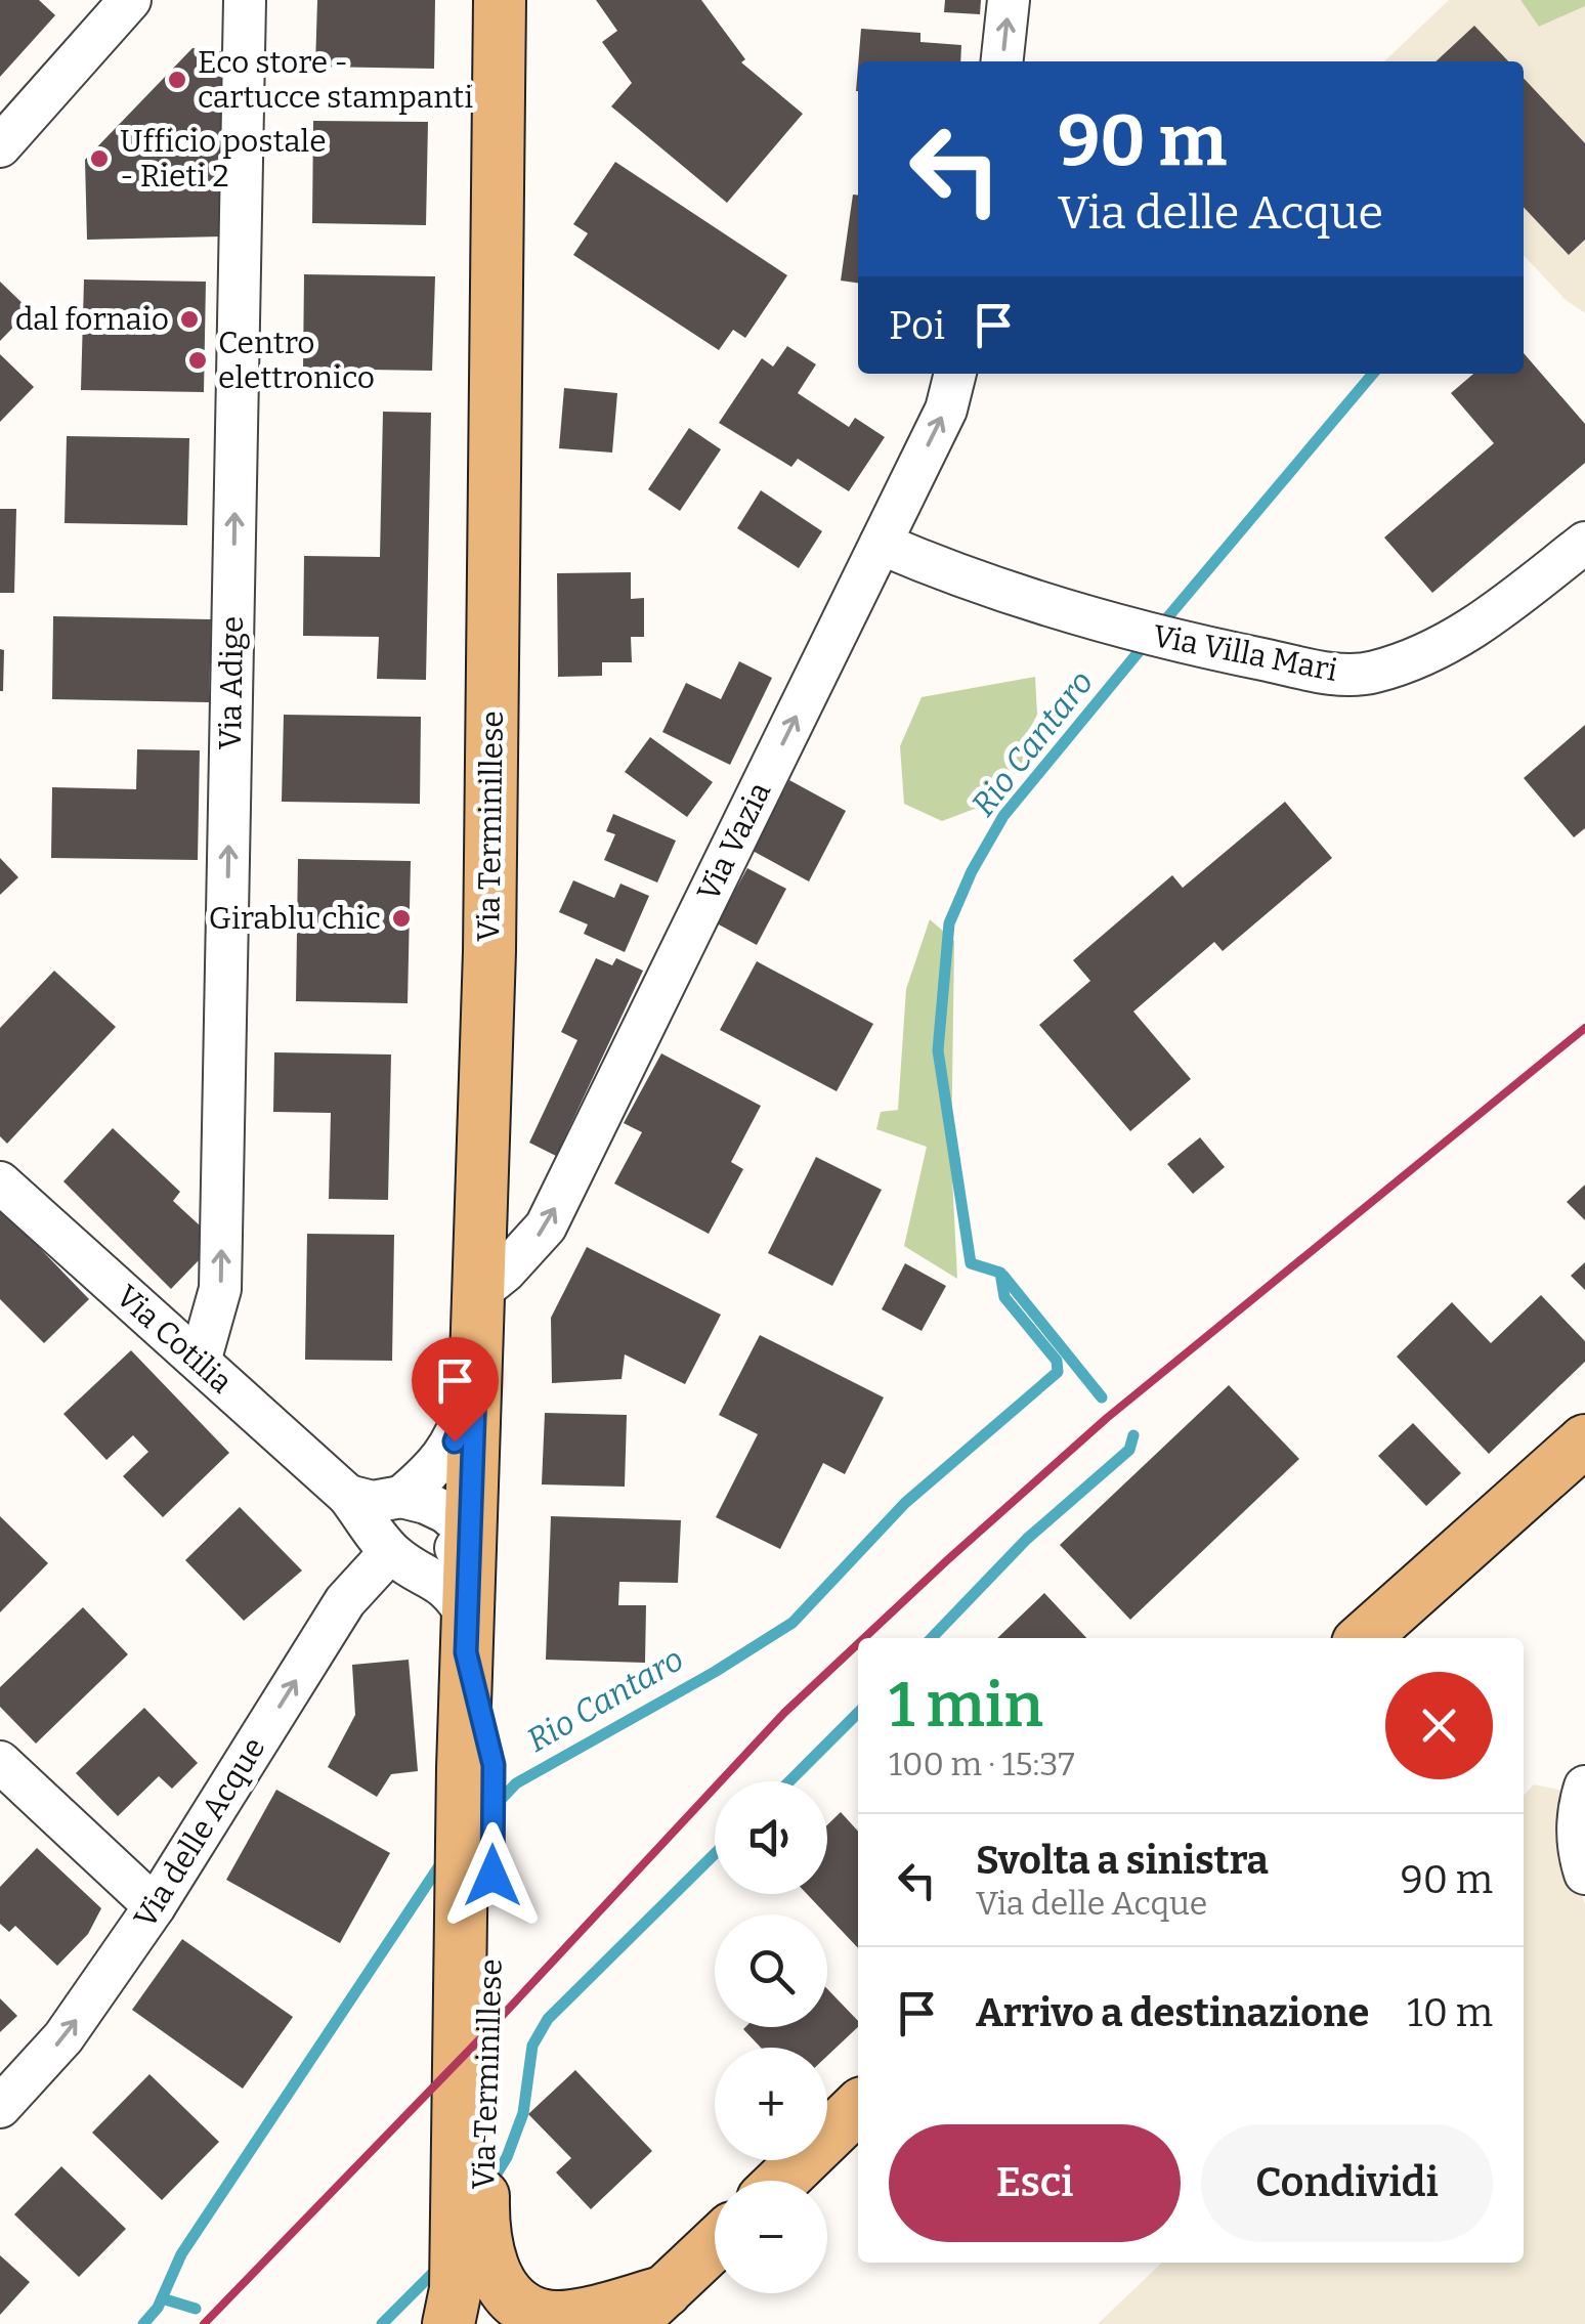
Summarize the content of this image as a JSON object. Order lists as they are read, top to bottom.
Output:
{
  "streets": {
    "main road": ["Via Terminillese"],
    "street": [
      "Via Villa Mari",
      "Via Adige",
      "Via Vazia",
      "Via Cotilia",
      "Via delle Acque"
    ]
  },
  "crossings": [
    ["Via Villa Mari", "Via Vazia"],
    ["Via Adige", "Via Cotilia"],
    ["Via Terminillese", "Via Vazia"],
    ["Via Terminillese", "Via delle Acque"]
  ],
  "one_way": ["Via Adige", "Via Vazia", "Via delle Acque"],
  "water": ["Rio Cantaro"],
  "places": [
    "Eco store - cartucce stampanti",
    "Ufficio postale - Rieti 2",
    "dal fornaio",
    "Centro elettronico",
    "Girablu chic"
  ],
  "page": {
    "turn": ["90 m", "Via delle Acque"],
    "then": "Poi",
    "heading": ["1 min", "100 m · 15:37"],
    "map_buttons": ["+", "−"],
    "list": [
      {
        "name": "Svolta a sinistra",
        "note": "Via delle Acque",
        "value": "90 m"
      },
      {
        "name": "Arrivo a destinazione",
        "value": "10 m"
      }
    ],
    "buttons": ["Esci", "Condividi"]
  }
}
